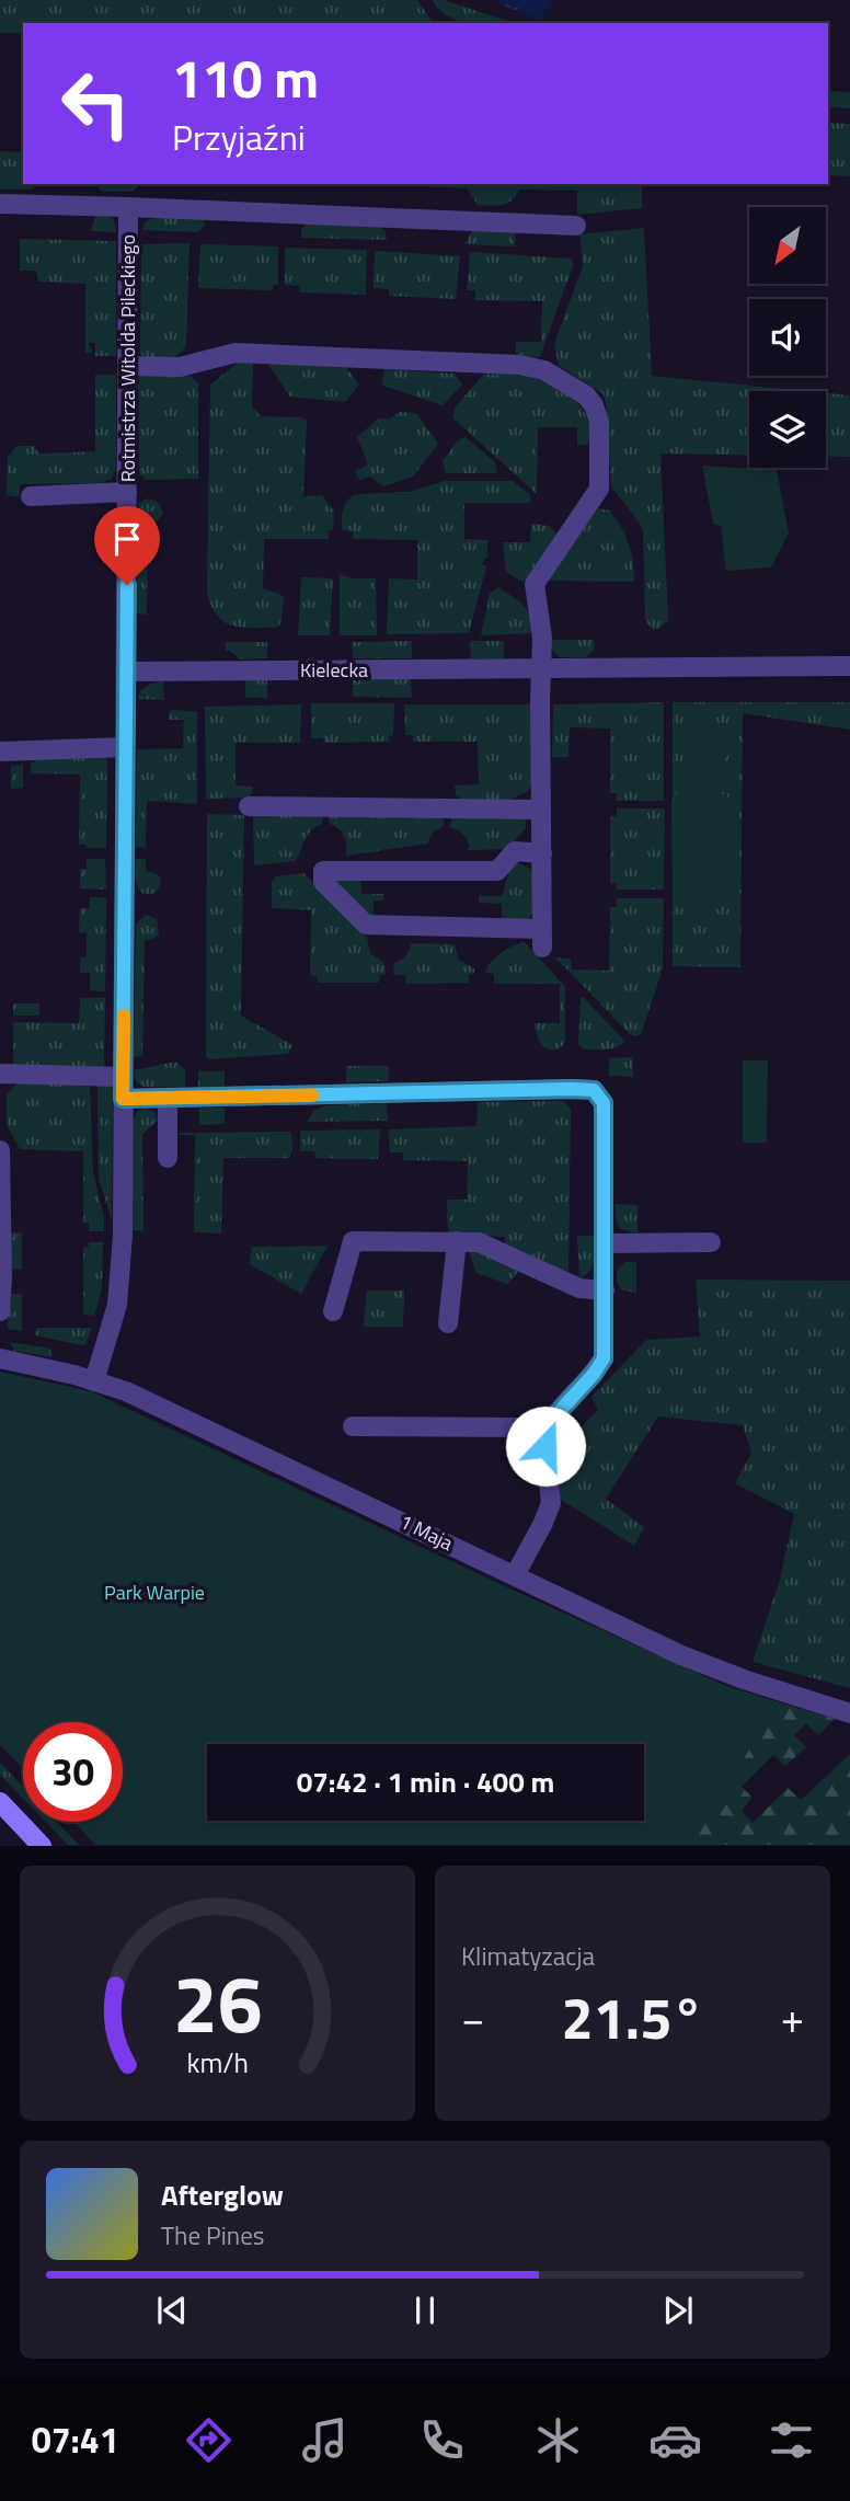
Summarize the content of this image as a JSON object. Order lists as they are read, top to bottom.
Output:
{
  "streets": {
    "street": ["Rotmistrza Witolda Pileckiego", "Kielecka", "1 Maja"]
  },
  "crossings": [
    ["Rotmistrza Witolda Pileckiego", "Kielecka"],
    ["Rotmistrza Witolda Pileckiego", "1 Maja"]
  ],
  "parks": ["Park Warpie"],
  "north": "bottom left",
  "page": {
    "turn": ["110 m", "Przyjaźni"],
    "limit": "30",
    "trip": "07:42 · 1 min · 400 m",
    "tile": "Klimatyzacja",
    "heat": ["−", "21.5°", "+"],
    "song": ["Afterglow", "The Pines"],
    "tabs": "07:41",
    "gauge": ["26", "km/h"]
  }
}
